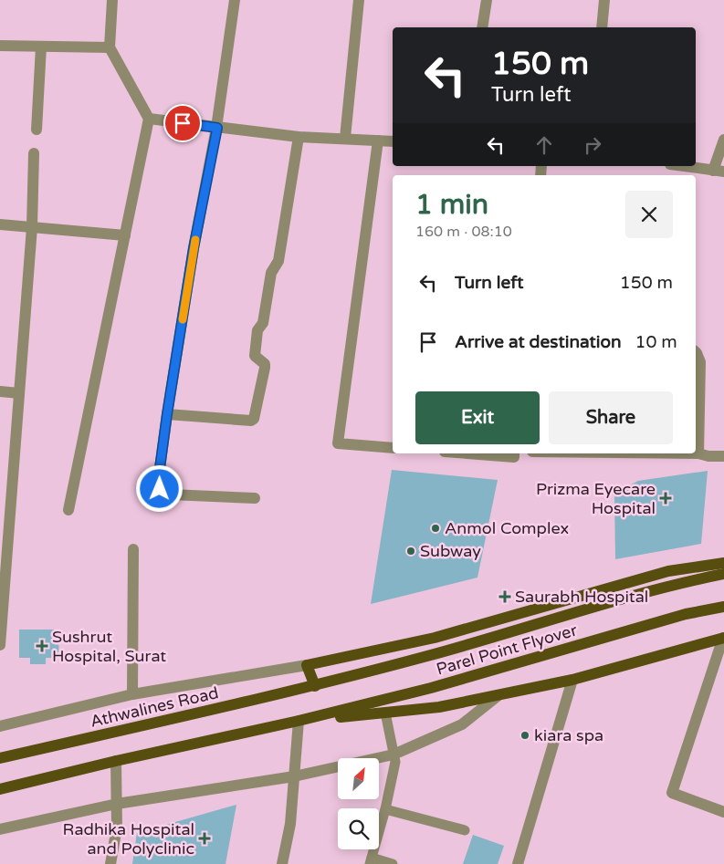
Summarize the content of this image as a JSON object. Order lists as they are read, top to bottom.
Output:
{
  "streets": {
    "main road": ["Parel Point Flyover", "Athwalines Road"]
  },
  "crossings": [
    ["Parel Point Flyover", "Athwalines Road"]
  ],
  "places": {
    "health": [
      "Prizma Eyecare Hospital",
      "Saurabh Hospital",
      "Sushrut Hospital, Surat",
      "Radhika Hospital and Polyclinic"
    ],
    "other": ["Anmol Complex", "Subway", "kiara spa"]
  },
  "north": "top right",
  "page": {
    "turn": ["150 m", "Turn left"],
    "heading": ["1 min", "160 m · 08:10"],
    "list": [
      {
        "name": "Turn left",
        "value": "150 m"
      },
      {
        "name": "Arrive at destination",
        "value": "10 m"
      }
    ],
    "buttons": ["Exit", "Share"]
  }
}
